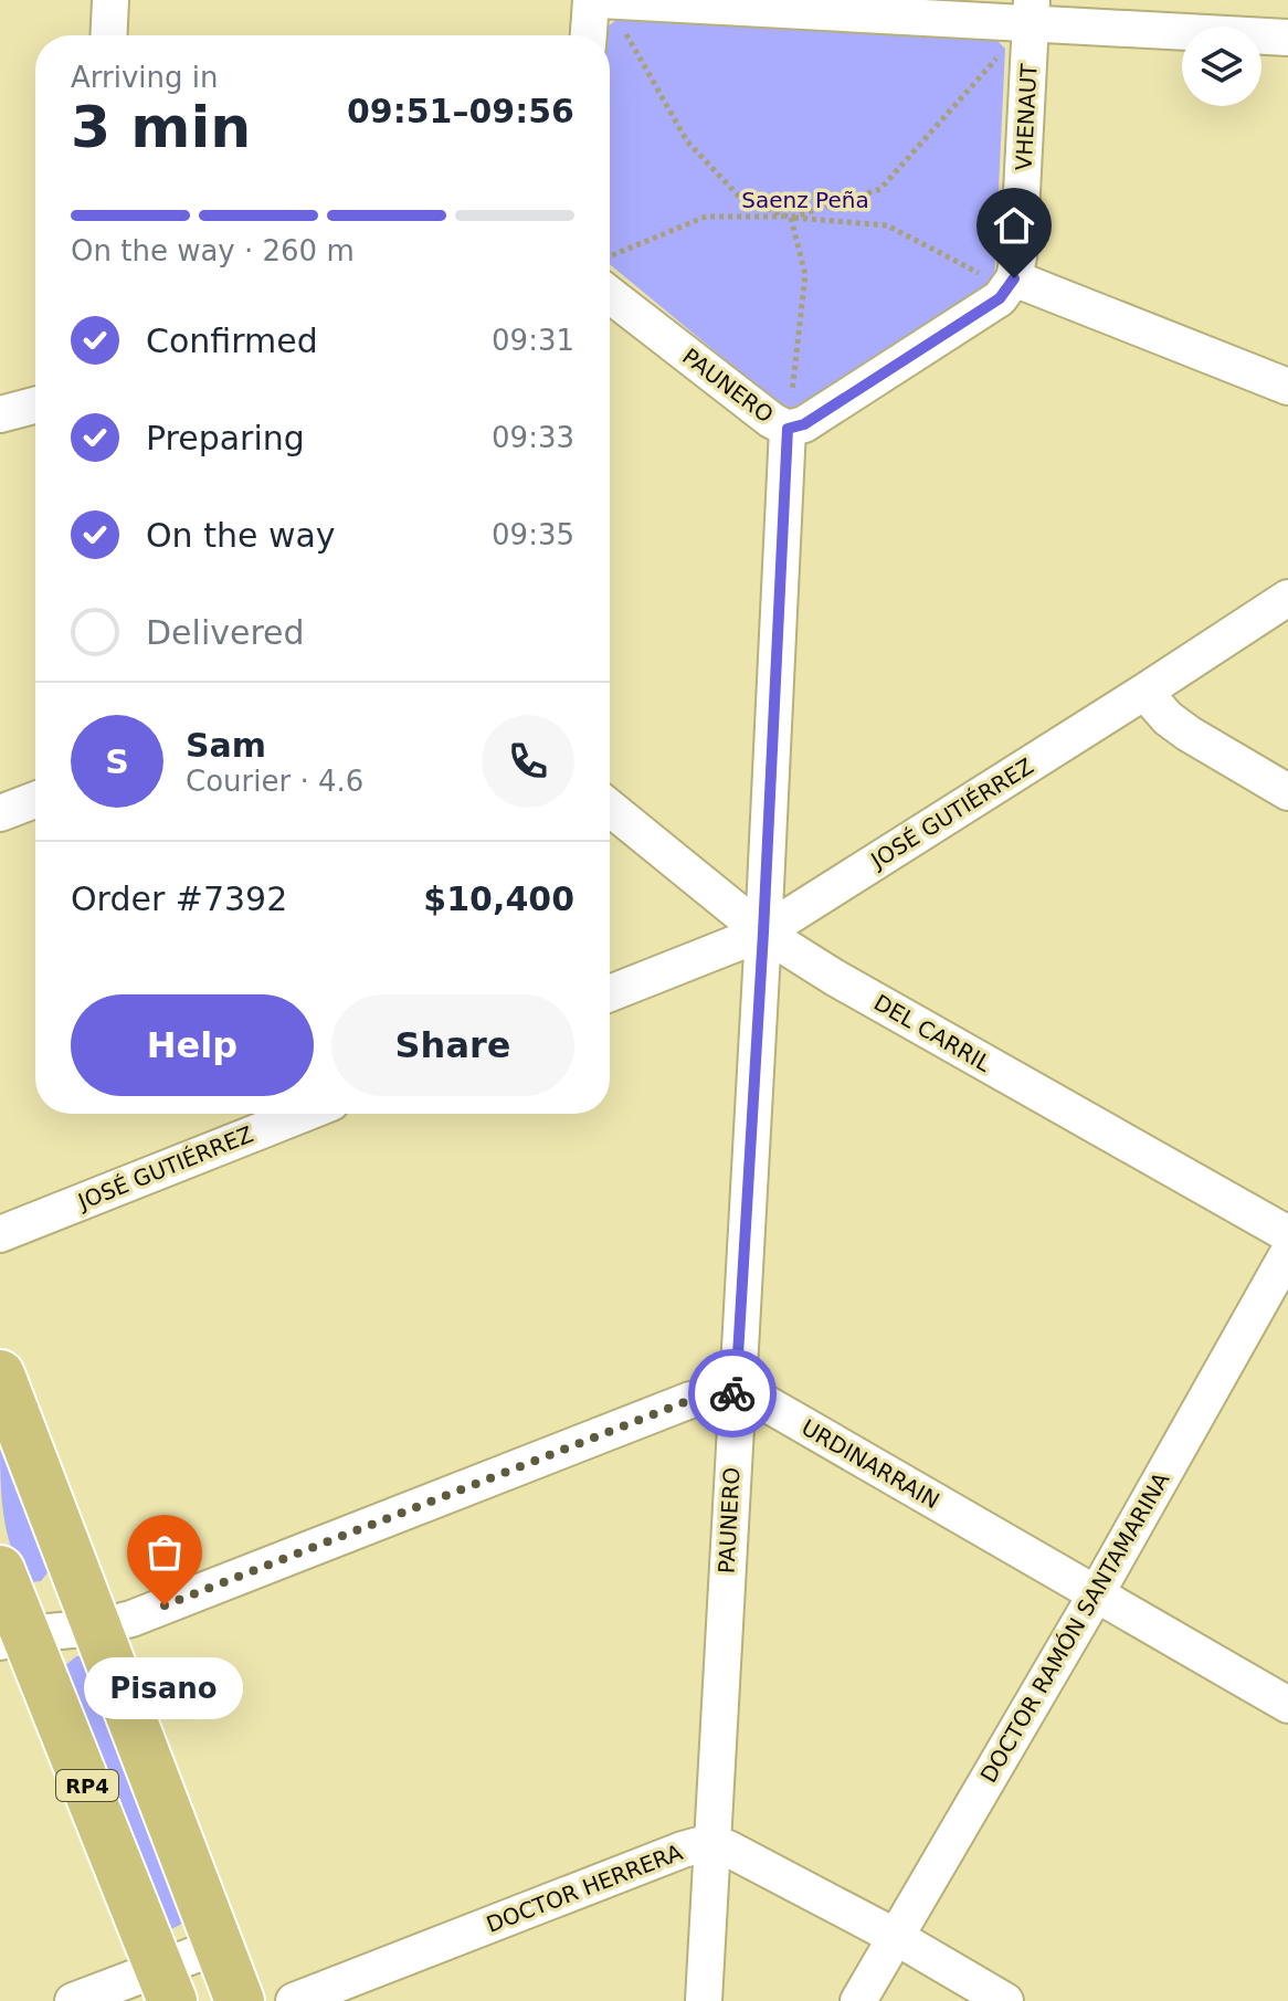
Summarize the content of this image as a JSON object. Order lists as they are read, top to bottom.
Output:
{
  "streets": {
    "main road": ["RP4"],
    "street": [
      "VHENAUT",
      "PAUNERO",
      "JOSÉ GUTIÉRREZ",
      "DEL CARRIL",
      "URDINARRAIN",
      "DOCTOR RAMÓN SANTAMARINA",
      "DOCTOR HERRERA"
    ]
  },
  "crossings": [
    ["PAUNERO", "JOSÉ GUTIÉRREZ"],
    ["PAUNERO", "DEL CARRIL"],
    ["PAUNERO", "URDINARRAIN"],
    ["PAUNERO", "DOCTOR HERRERA"],
    ["JOSÉ GUTIÉRREZ", "DEL CARRIL"],
    ["URDINARRAIN", "DOCTOR RAMÓN SANTAMARINA"],
    ["DOCTOR RAMÓN SANTAMARINA", "DOCTOR HERRERA"]
  ],
  "parks": ["Saenz Peña"],
  "places": ["Pisano"],
  "page": {
    "heading": ["3 min", "Arriving in", "09:51–09:56"],
    "panel": [
      "Sam",
      "Courier · 4.6",
      "Order #7392",
      "$10,400"
    ],
    "bar": "On the way · 260 m",
    "list": [
      ["Confirmed", "09:31"],
      ["Preparing", "09:33"],
      ["On the way", "09:35"],
      "Delivered"
    ],
    "round": "S",
    "buttons": ["Help", "Share"],
    "bubble": "Pisano"
  }
}
